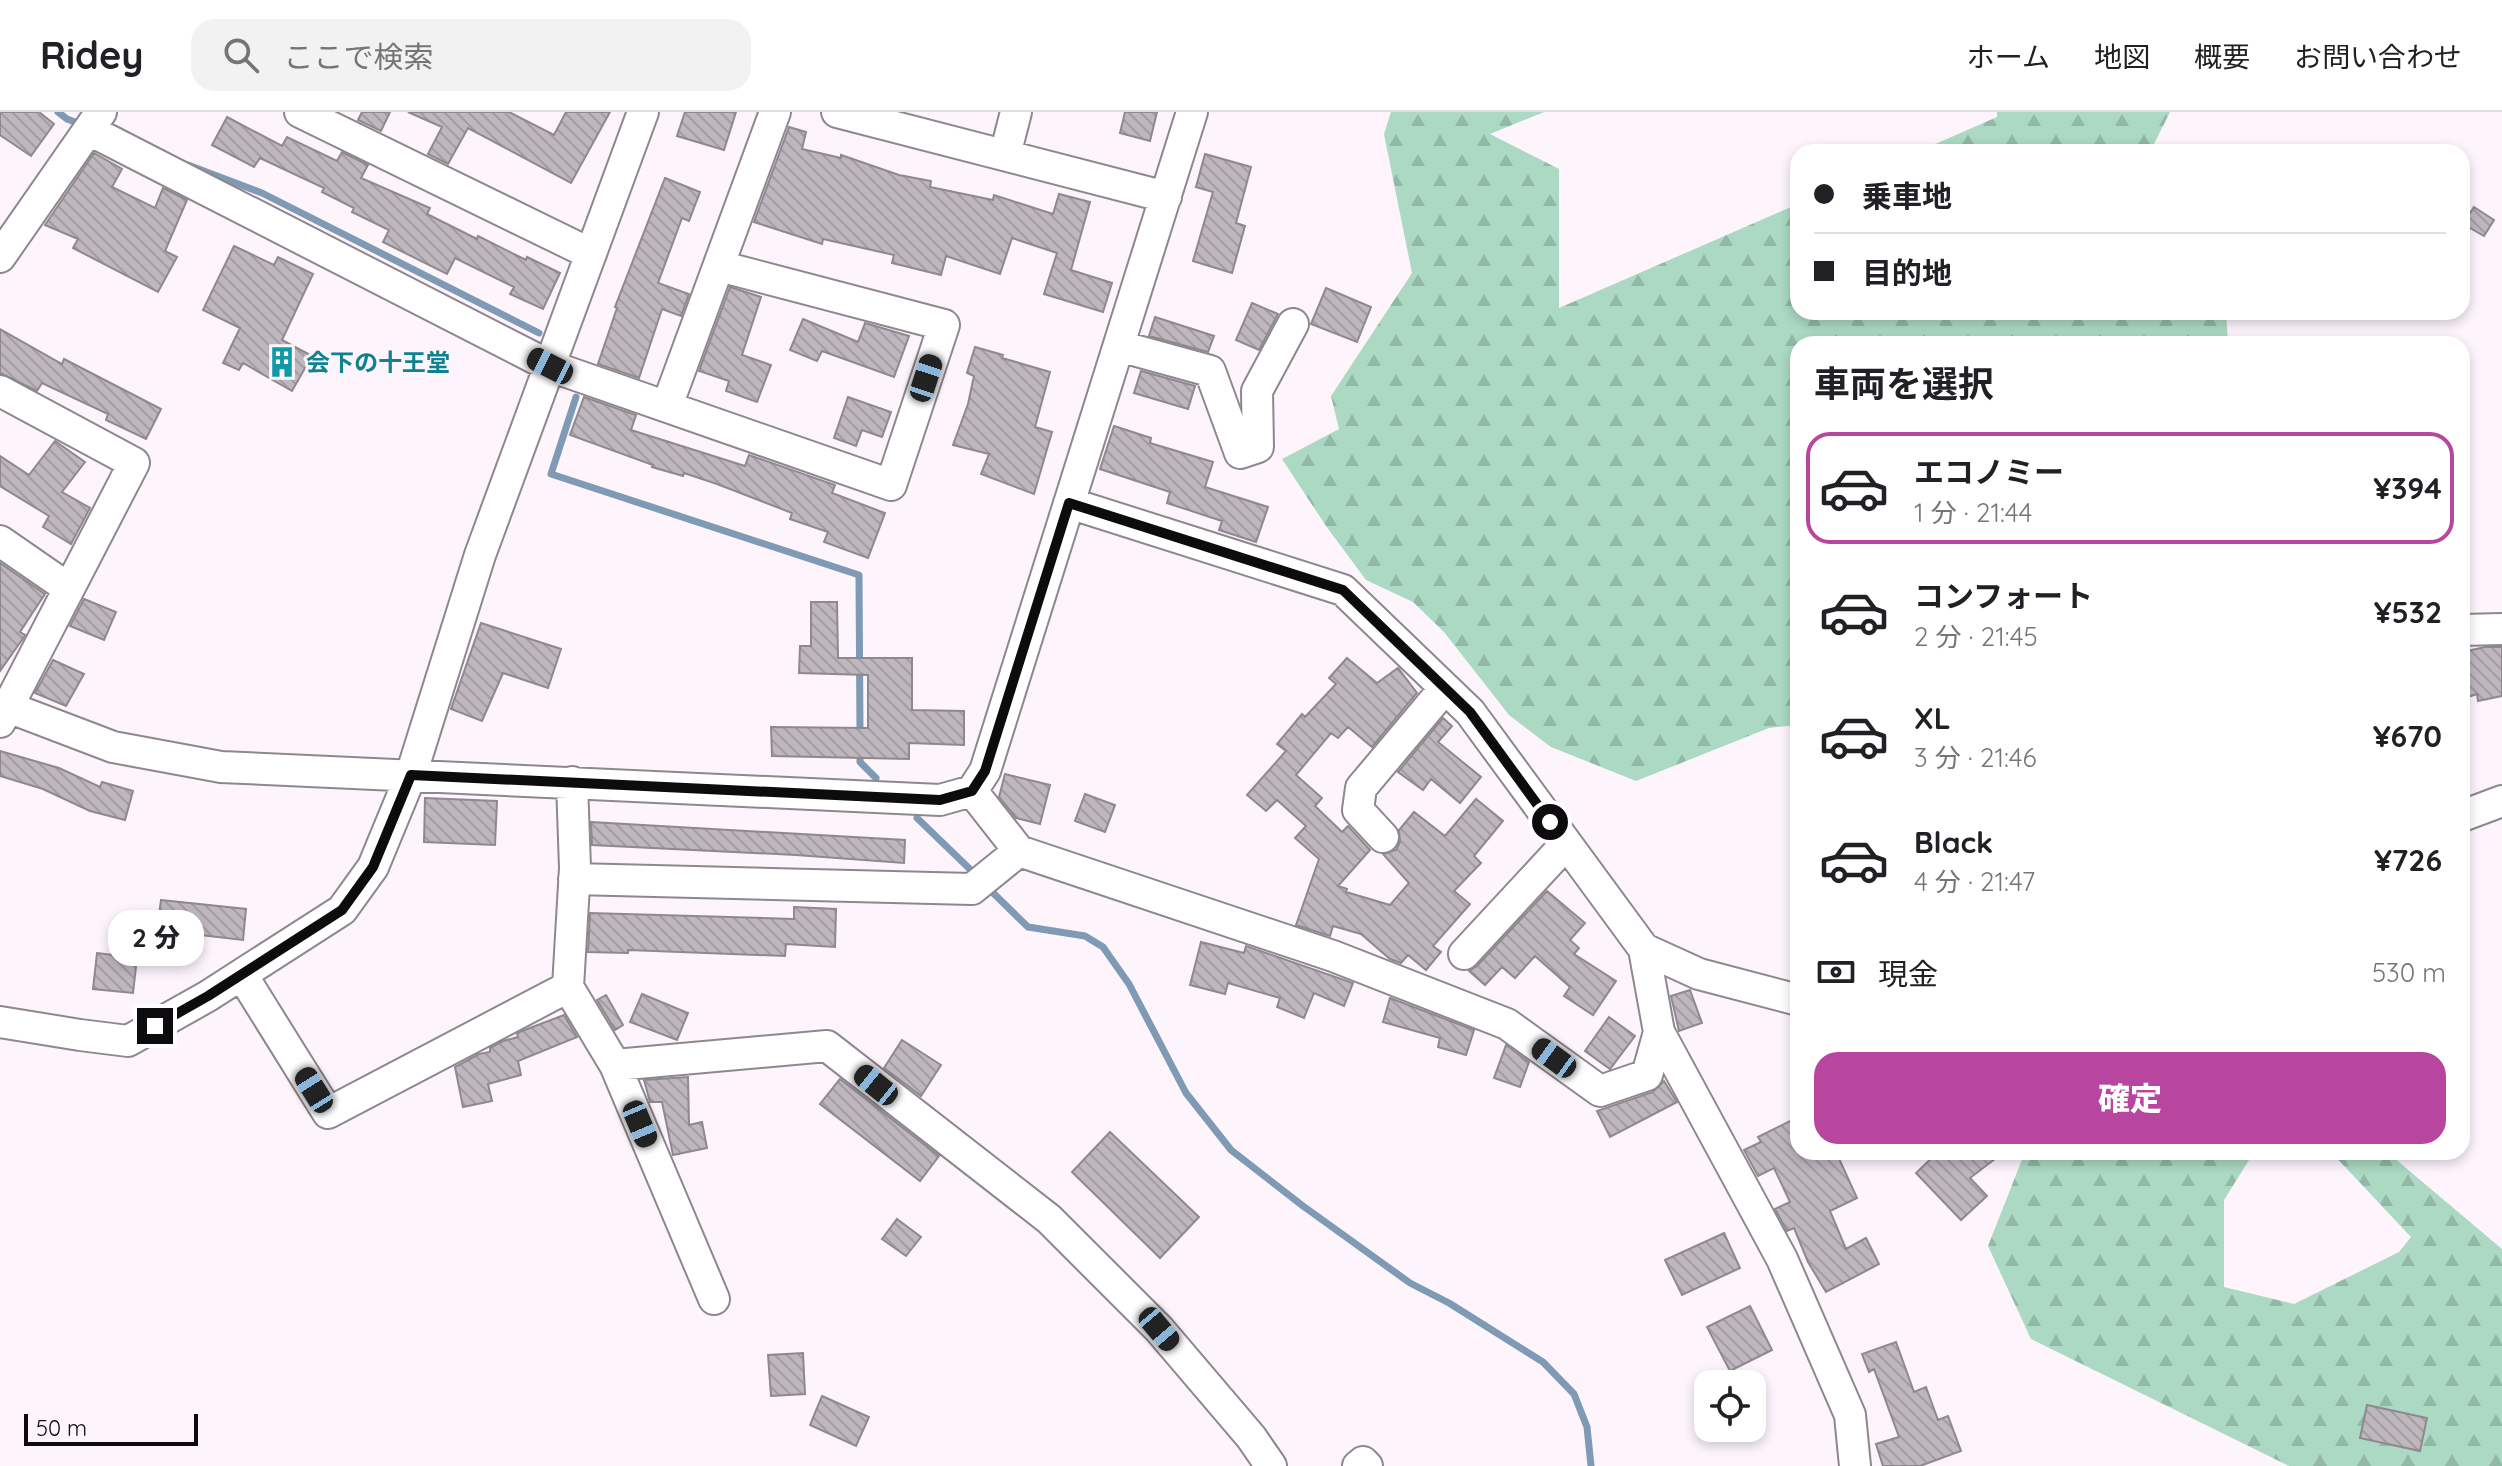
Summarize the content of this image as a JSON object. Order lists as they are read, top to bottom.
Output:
{
  "places": {
    "building": ["会下の十王堂"]
  },
  "scale_bar": "50 m",
  "page": {
    "header": "Ridey",
    "search": "ここで検索",
    "nav": [
      "ホーム",
      "地図",
      "概要",
      "お問い合わせ"
    ],
    "banner": ["乗車地", "目的地"],
    "heading": "車両を選択",
    "list": [
      {
        "name": "エコノミー",
        "note": "1 分 · 21:44",
        "value": "¥394"
      },
      {
        "name": "コンフォート",
        "note": "2 分 · 21:45",
        "value": "¥532"
      },
      {
        "name": "XL",
        "note": "3 分 · 21:46",
        "value": "¥670"
      },
      {
        "name": "Black",
        "note": "4 分 · 21:47",
        "value": "¥726"
      }
    ],
    "bubble": "2 分",
    "pay": ["現金", "530 m"],
    "buttons": "確定",
    "scale": "50 m"
  }
}
